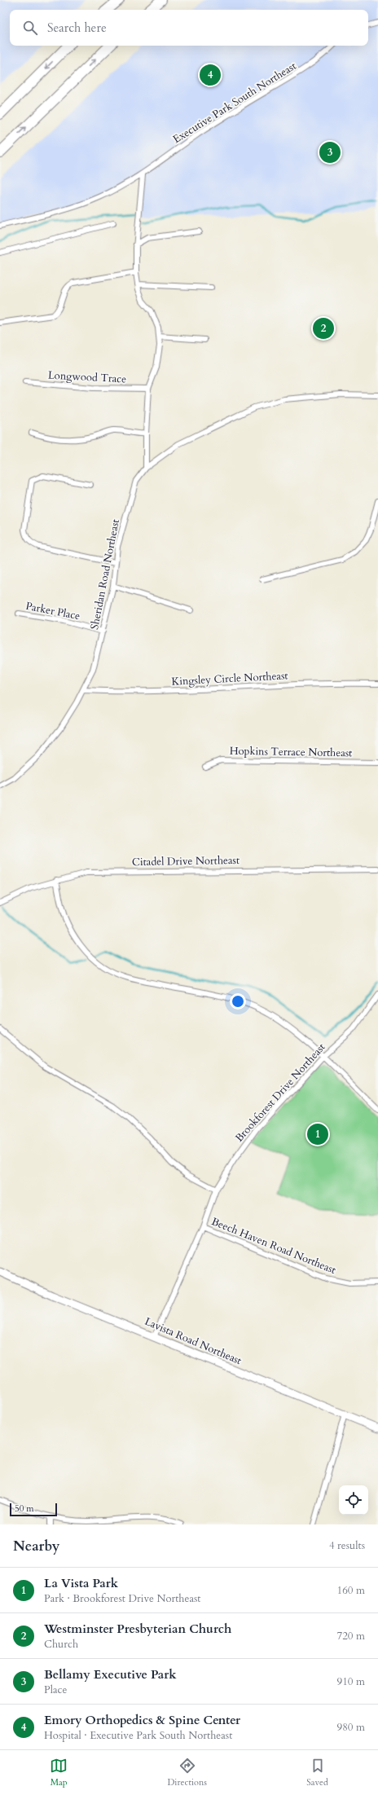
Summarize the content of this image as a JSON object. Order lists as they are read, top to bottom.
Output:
{
  "streets": {
    "main road": ["Lavista Road Northeast"],
    "street": [
      "Executive Park South Northeast",
      "Longwood Trace",
      "Sheridan Road Northeast",
      "Parker Place",
      "Kingsley Circle Northeast",
      "Hopkins Terrace Northeast",
      "Citadel Drive Northeast",
      "Brookforest Drive Northeast",
      "Beech Haven Road Northeast"
    ]
  },
  "crossings": [
    ["Sheridan Road Northeast", "Parker Place"],
    ["Sheridan Road Northeast", "Kingsley Circle Northeast"],
    ["Brookforest Drive Northeast", "Beech Haven Road Northeast"],
    ["Brookforest Drive Northeast", "Lavista Road Northeast"]
  ],
  "scale_bar": "50 m",
  "page": {
    "search": "Search here",
    "pins": [
      "4",
      "3",
      "2",
      "1"
    ],
    "scale": "50 m",
    "heading": ["Nearby", "4 results"],
    "list": [
      {
        "mark": "1",
        "name": "La Vista Park",
        "note": "Park · Brookforest Drive Northeast",
        "value": "160 m"
      },
      {
        "mark": "2",
        "name": "Westminster Presbyterian Church",
        "note": "Church",
        "value": "720 m"
      },
      {
        "mark": "3",
        "name": "Bellamy Executive Park",
        "note": "Place",
        "value": "910 m"
      },
      {
        "mark": "4",
        "name": "Emory Orthopedics & Spine Center",
        "note": "Hospital · Executive Park South Northeast",
        "value": "980 m"
      }
    ],
    "nav": ["Map", "Directions", "Saved"]
  }
}
